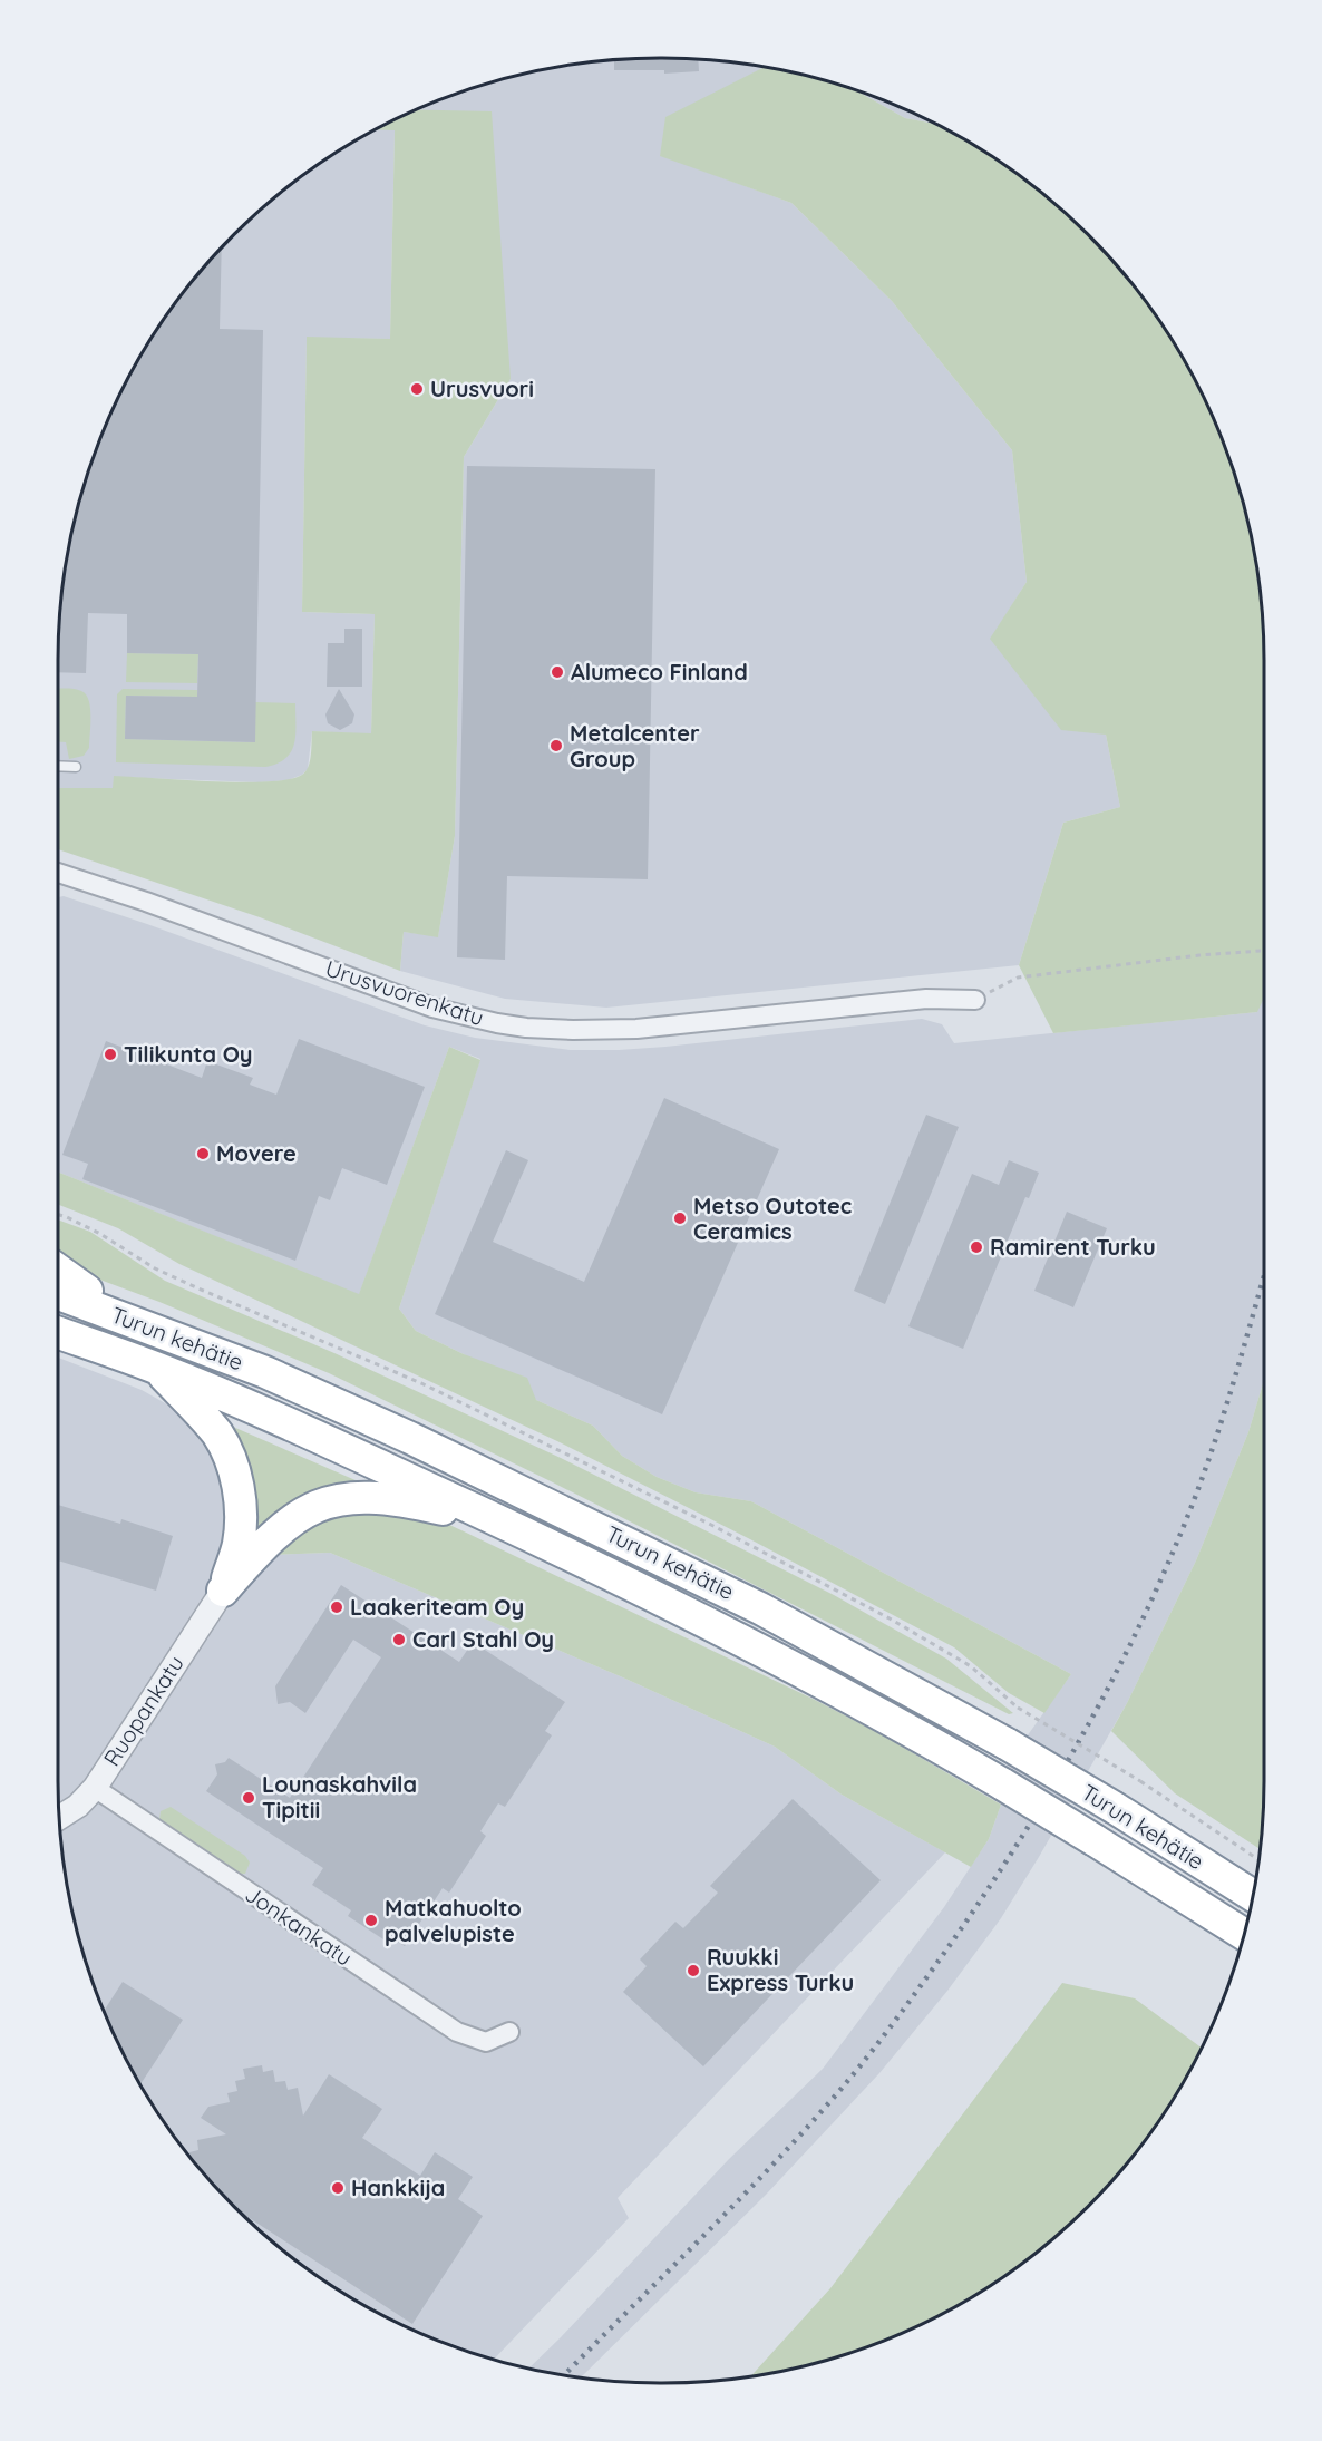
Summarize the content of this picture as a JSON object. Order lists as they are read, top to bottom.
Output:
{
  "streets": {
    "highway": ["Turun kehätie"],
    "street": ["Urusvuorenkatu", "Ruopankatu", "Jonkankatu"]
  },
  "crossings": [
    ["Ruopankatu", "Jonkankatu"]
  ],
  "places": [
    "Urusvuori",
    "Alumeco Finland",
    "Metalcenter Group",
    "Tilikunta Oy",
    "Movere",
    "Metso Outotec Ceramics",
    "Ramirent Turku",
    "Laakeriteam Oy",
    "Carl Stahl Oy",
    "Lounaskahvila Tipitii",
    "Matkahuolto palvelupiste",
    "Ruukki Express Turku",
    "Hankkija"
  ]
}
